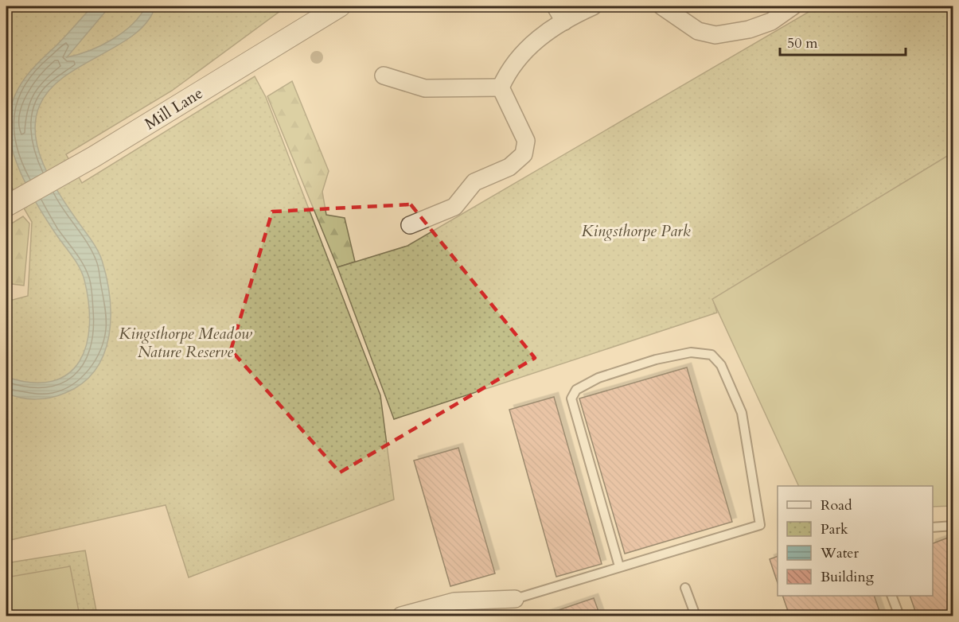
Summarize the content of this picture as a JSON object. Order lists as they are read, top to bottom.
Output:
{
  "streets": {
    "street": ["Mill Lane"]
  },
  "parks": ["Kingsthorpe Park", "Kingsthorpe Meadow Nature Reserve"],
  "legend": [
    "Road",
    "Park",
    "Water",
    "Building"
  ],
  "scale_bar": "50 m"
}
